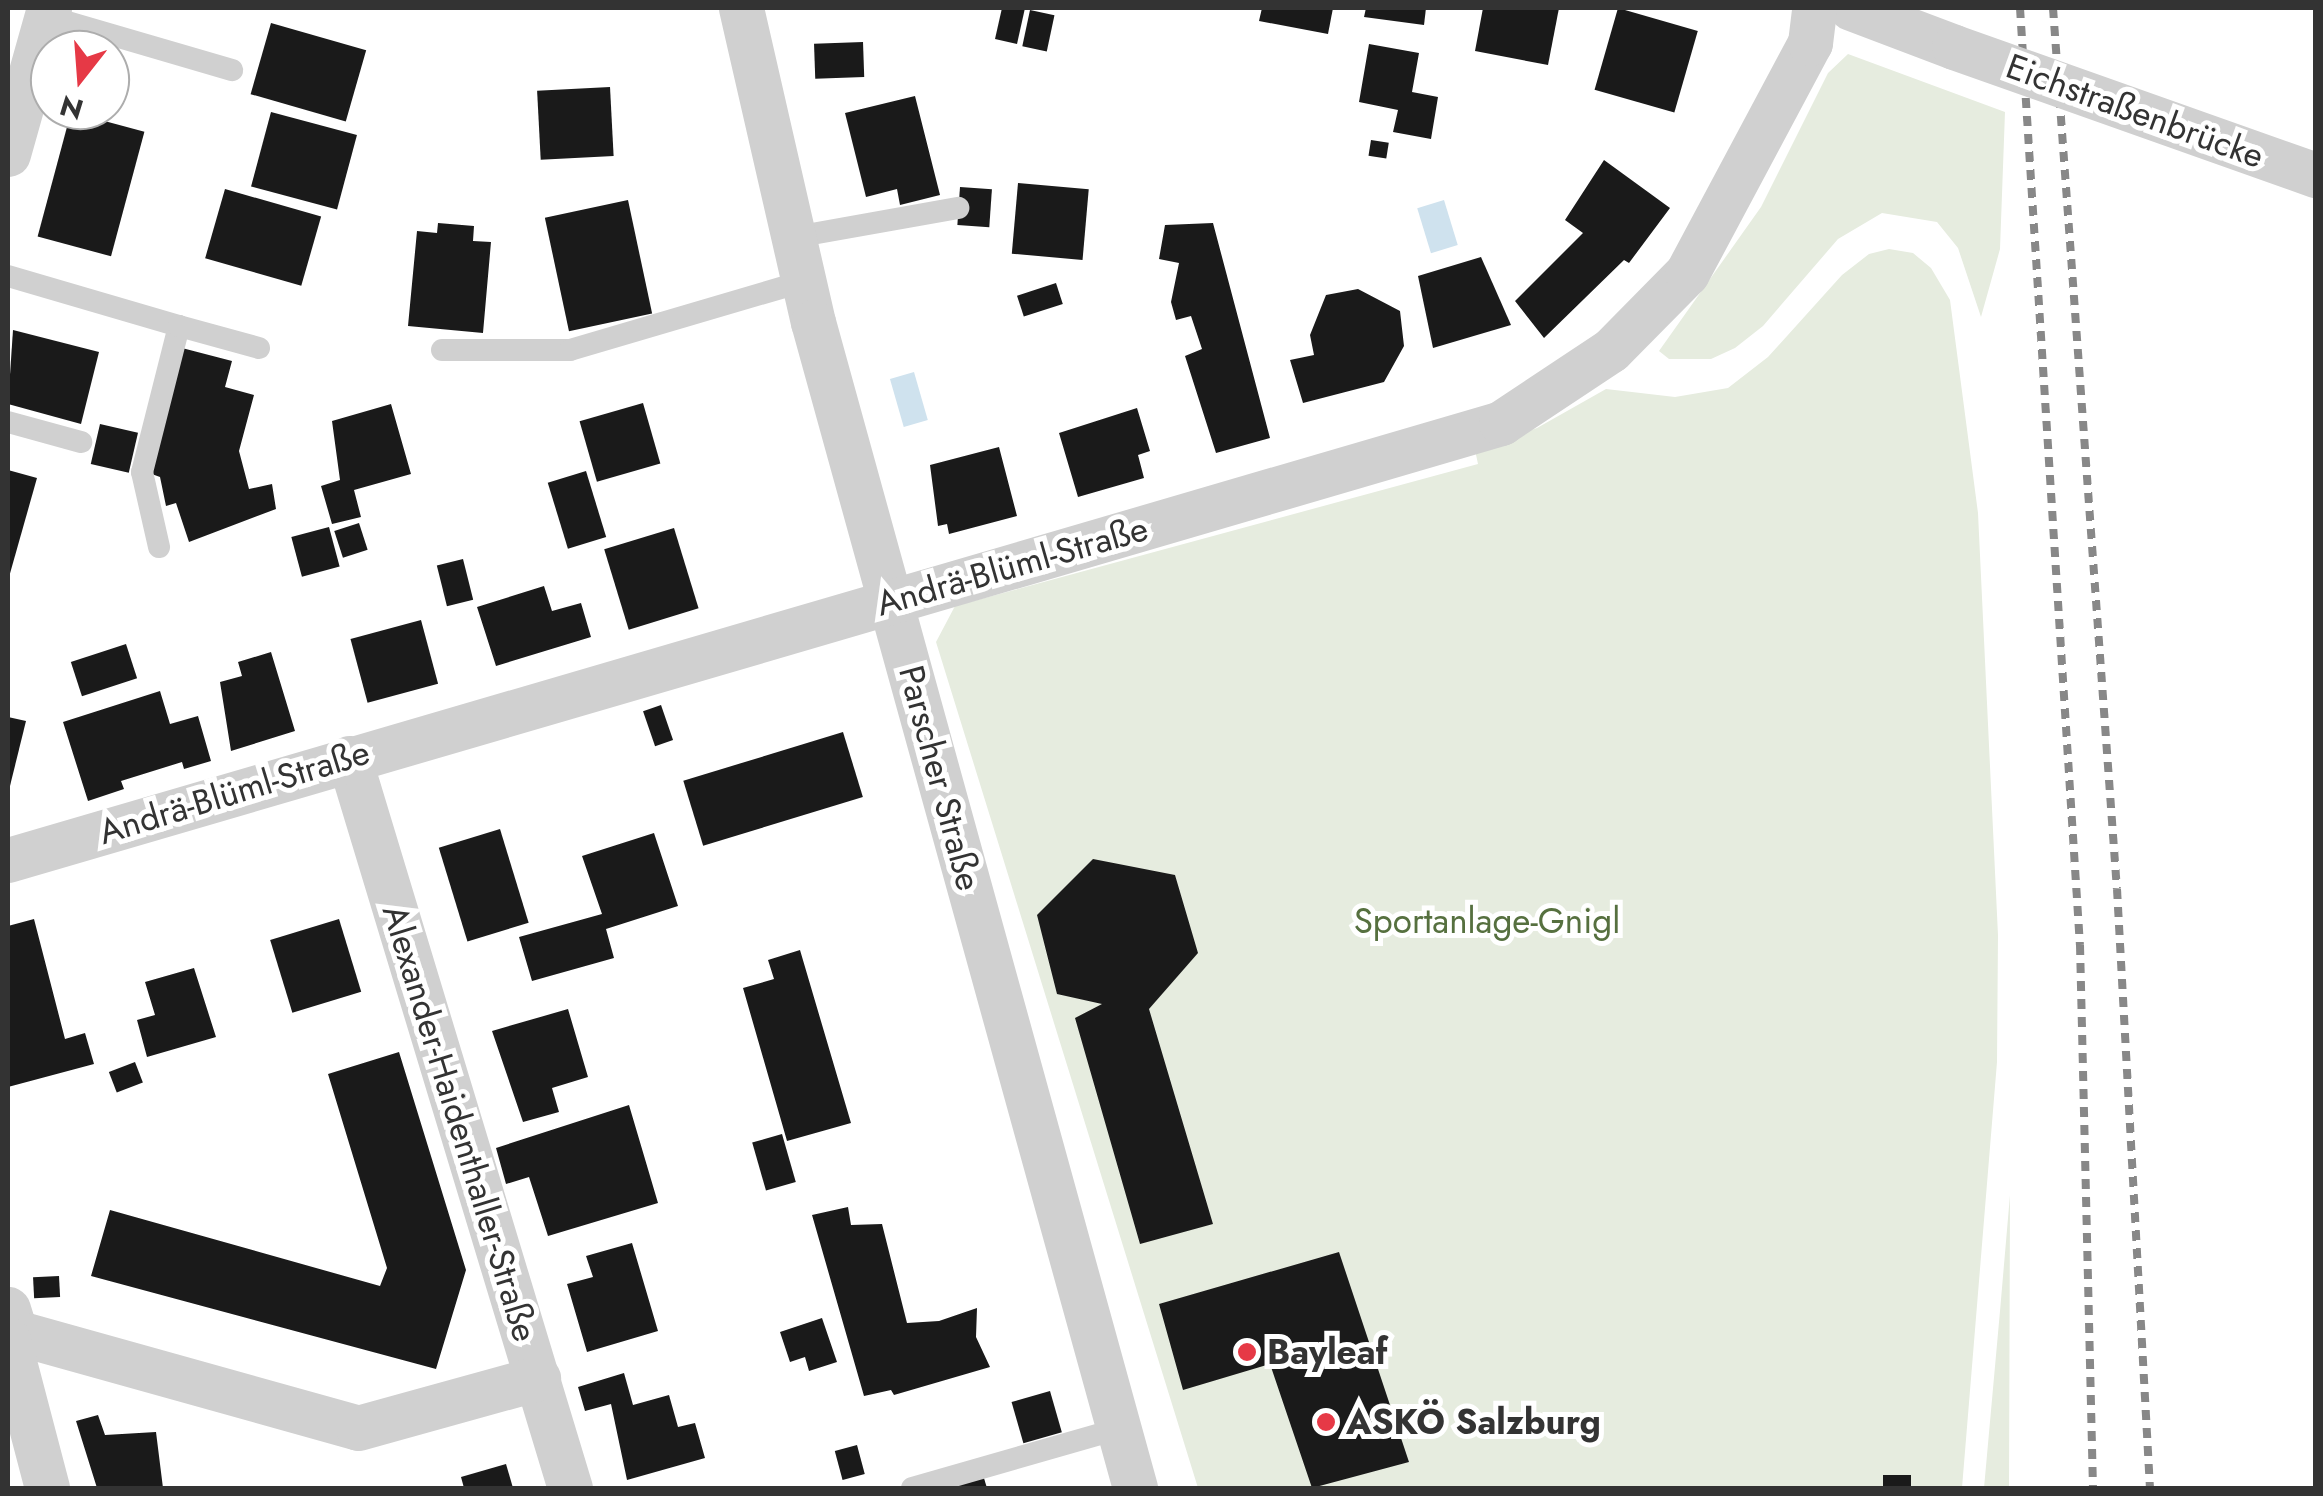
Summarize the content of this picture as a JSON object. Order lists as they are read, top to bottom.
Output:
{
  "streets": {
    "street": [
      "Eichstraßenbrücke",
      "Andrä-Blüml-Straße",
      "Parscher Straße",
      "Alexander-Haidenthaller-Straße"
    ]
  },
  "crossings": [
    ["Andrä-Blüml-Straße", "Parscher Straße"],
    ["Andrä-Blüml-Straße", "Alexander-Haidenthaller-Straße"]
  ],
  "parks": ["Sportanlage-Gnigl"],
  "places": ["Bayleaf", "ASKÖ Salzburg"],
  "north": "bottom"
}
